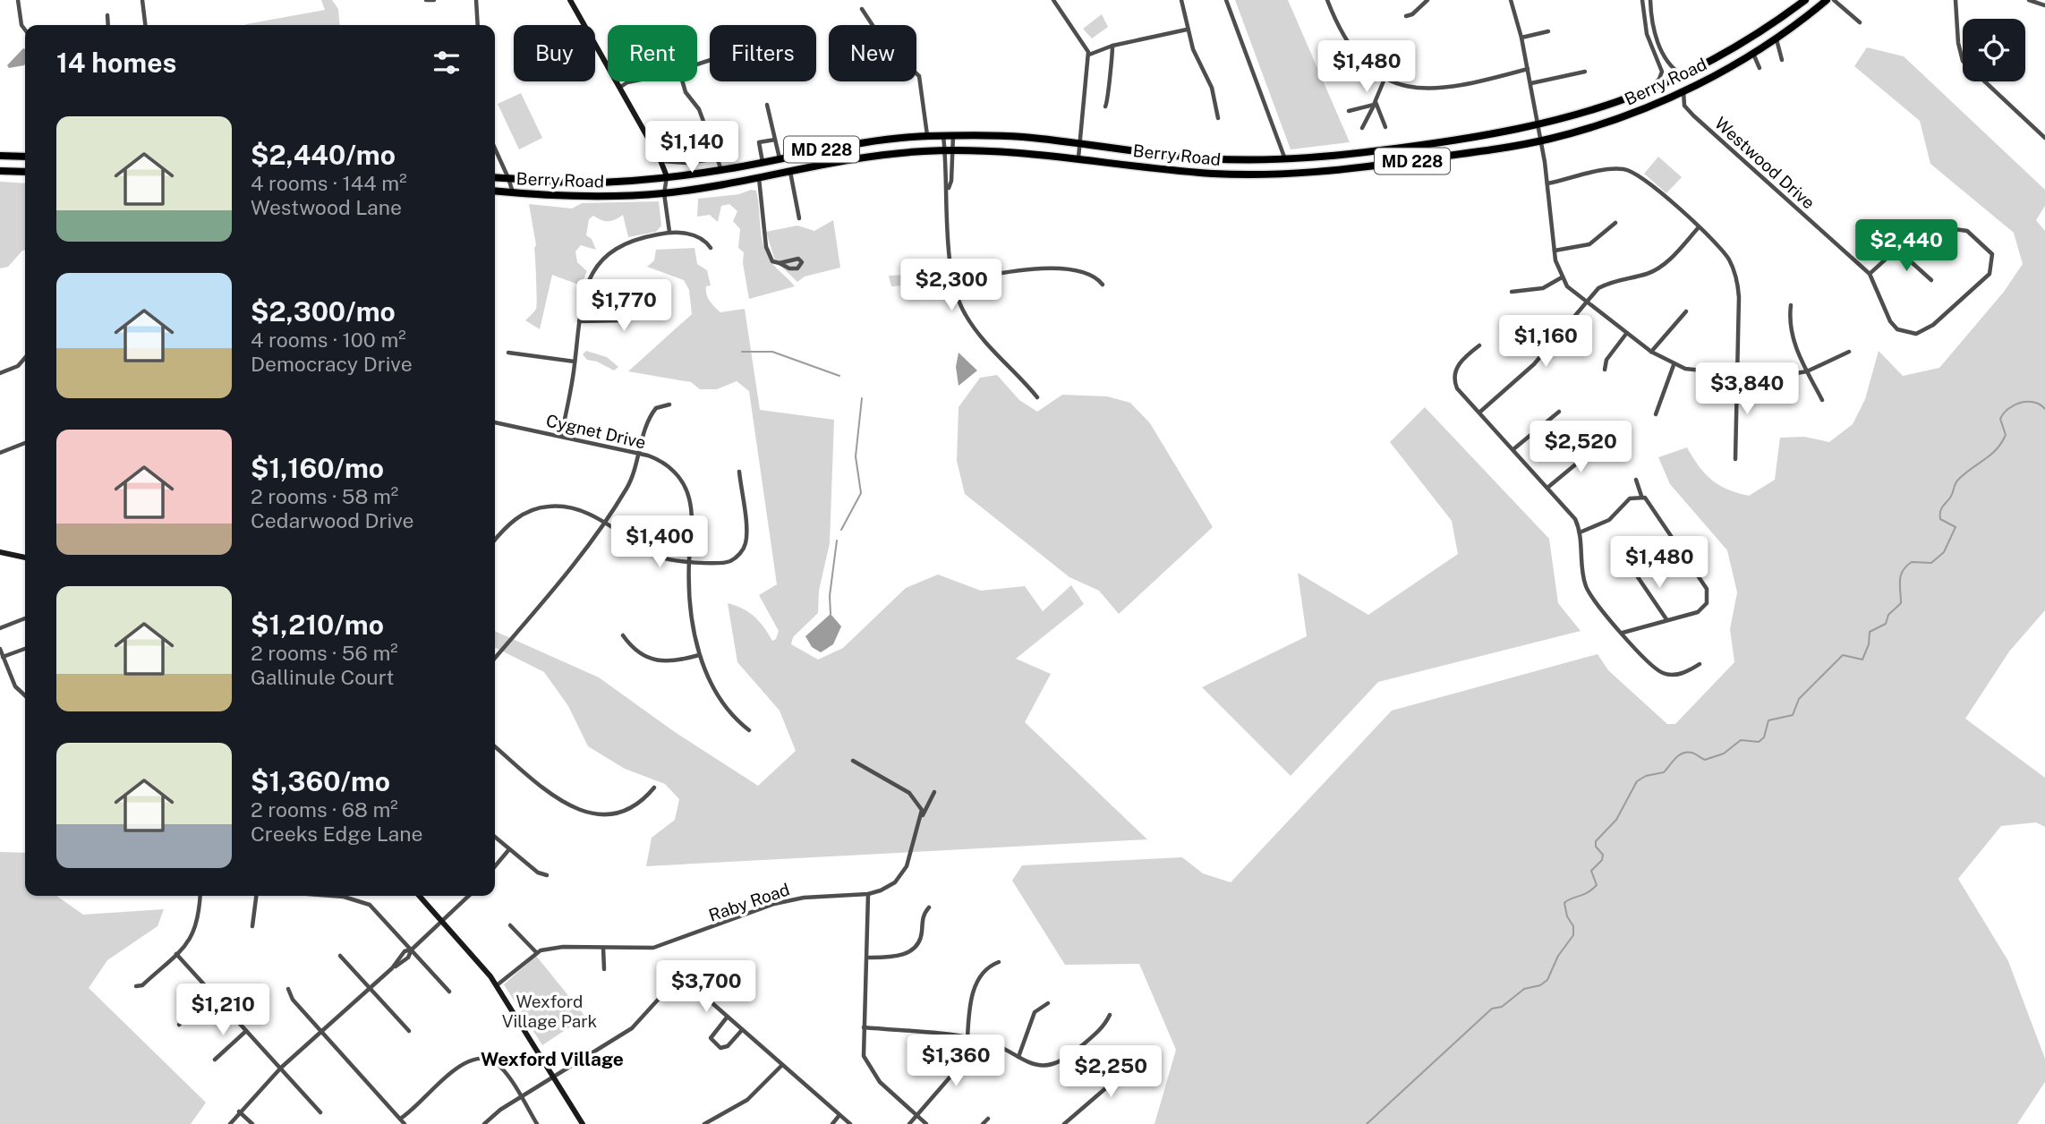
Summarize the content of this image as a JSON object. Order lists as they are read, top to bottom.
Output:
{
  "streets": {
    "highway": ["Berry Road", "MD 228"],
    "street": ["Westwood Drive", "Cygnet Drive", "Raby Road"]
  },
  "crossings": [
    ["Berry Road", "Westwood Drive"]
  ],
  "districts": ["Wexford Village"],
  "parks": ["Wexford Village Park"],
  "page": {
    "chip": [
      "Buy",
      "Rent",
      "Filters",
      "New"
    ],
    "heading": "14 homes",
    "price": [
      "$1,480",
      "$1,140",
      "$2,440",
      "$2,300",
      "$1,770",
      "$1,160",
      "$3,840",
      "$2,520",
      "$1,400",
      "$1,480",
      "$3,700",
      "$1,210",
      "$1,360",
      "$2,250"
    ],
    "list": [
      {
        "name": "$2,440/mo",
        "note": "4 rooms · 144 m² · Westwood Lane"
      },
      {
        "name": "$2,300/mo",
        "note": "4 rooms · 100 m² · Democracy Drive"
      },
      {
        "name": "$1,160/mo",
        "note": "2 rooms · 58 m² · Cedarwood Drive"
      },
      {
        "name": "$1,210/mo",
        "note": "2 rooms · 56 m² · Gallinule Court"
      },
      {
        "name": "$1,360/mo",
        "note": "2 rooms · 68 m² · Creeks Edge Lane"
      }
    ]
  }
}
